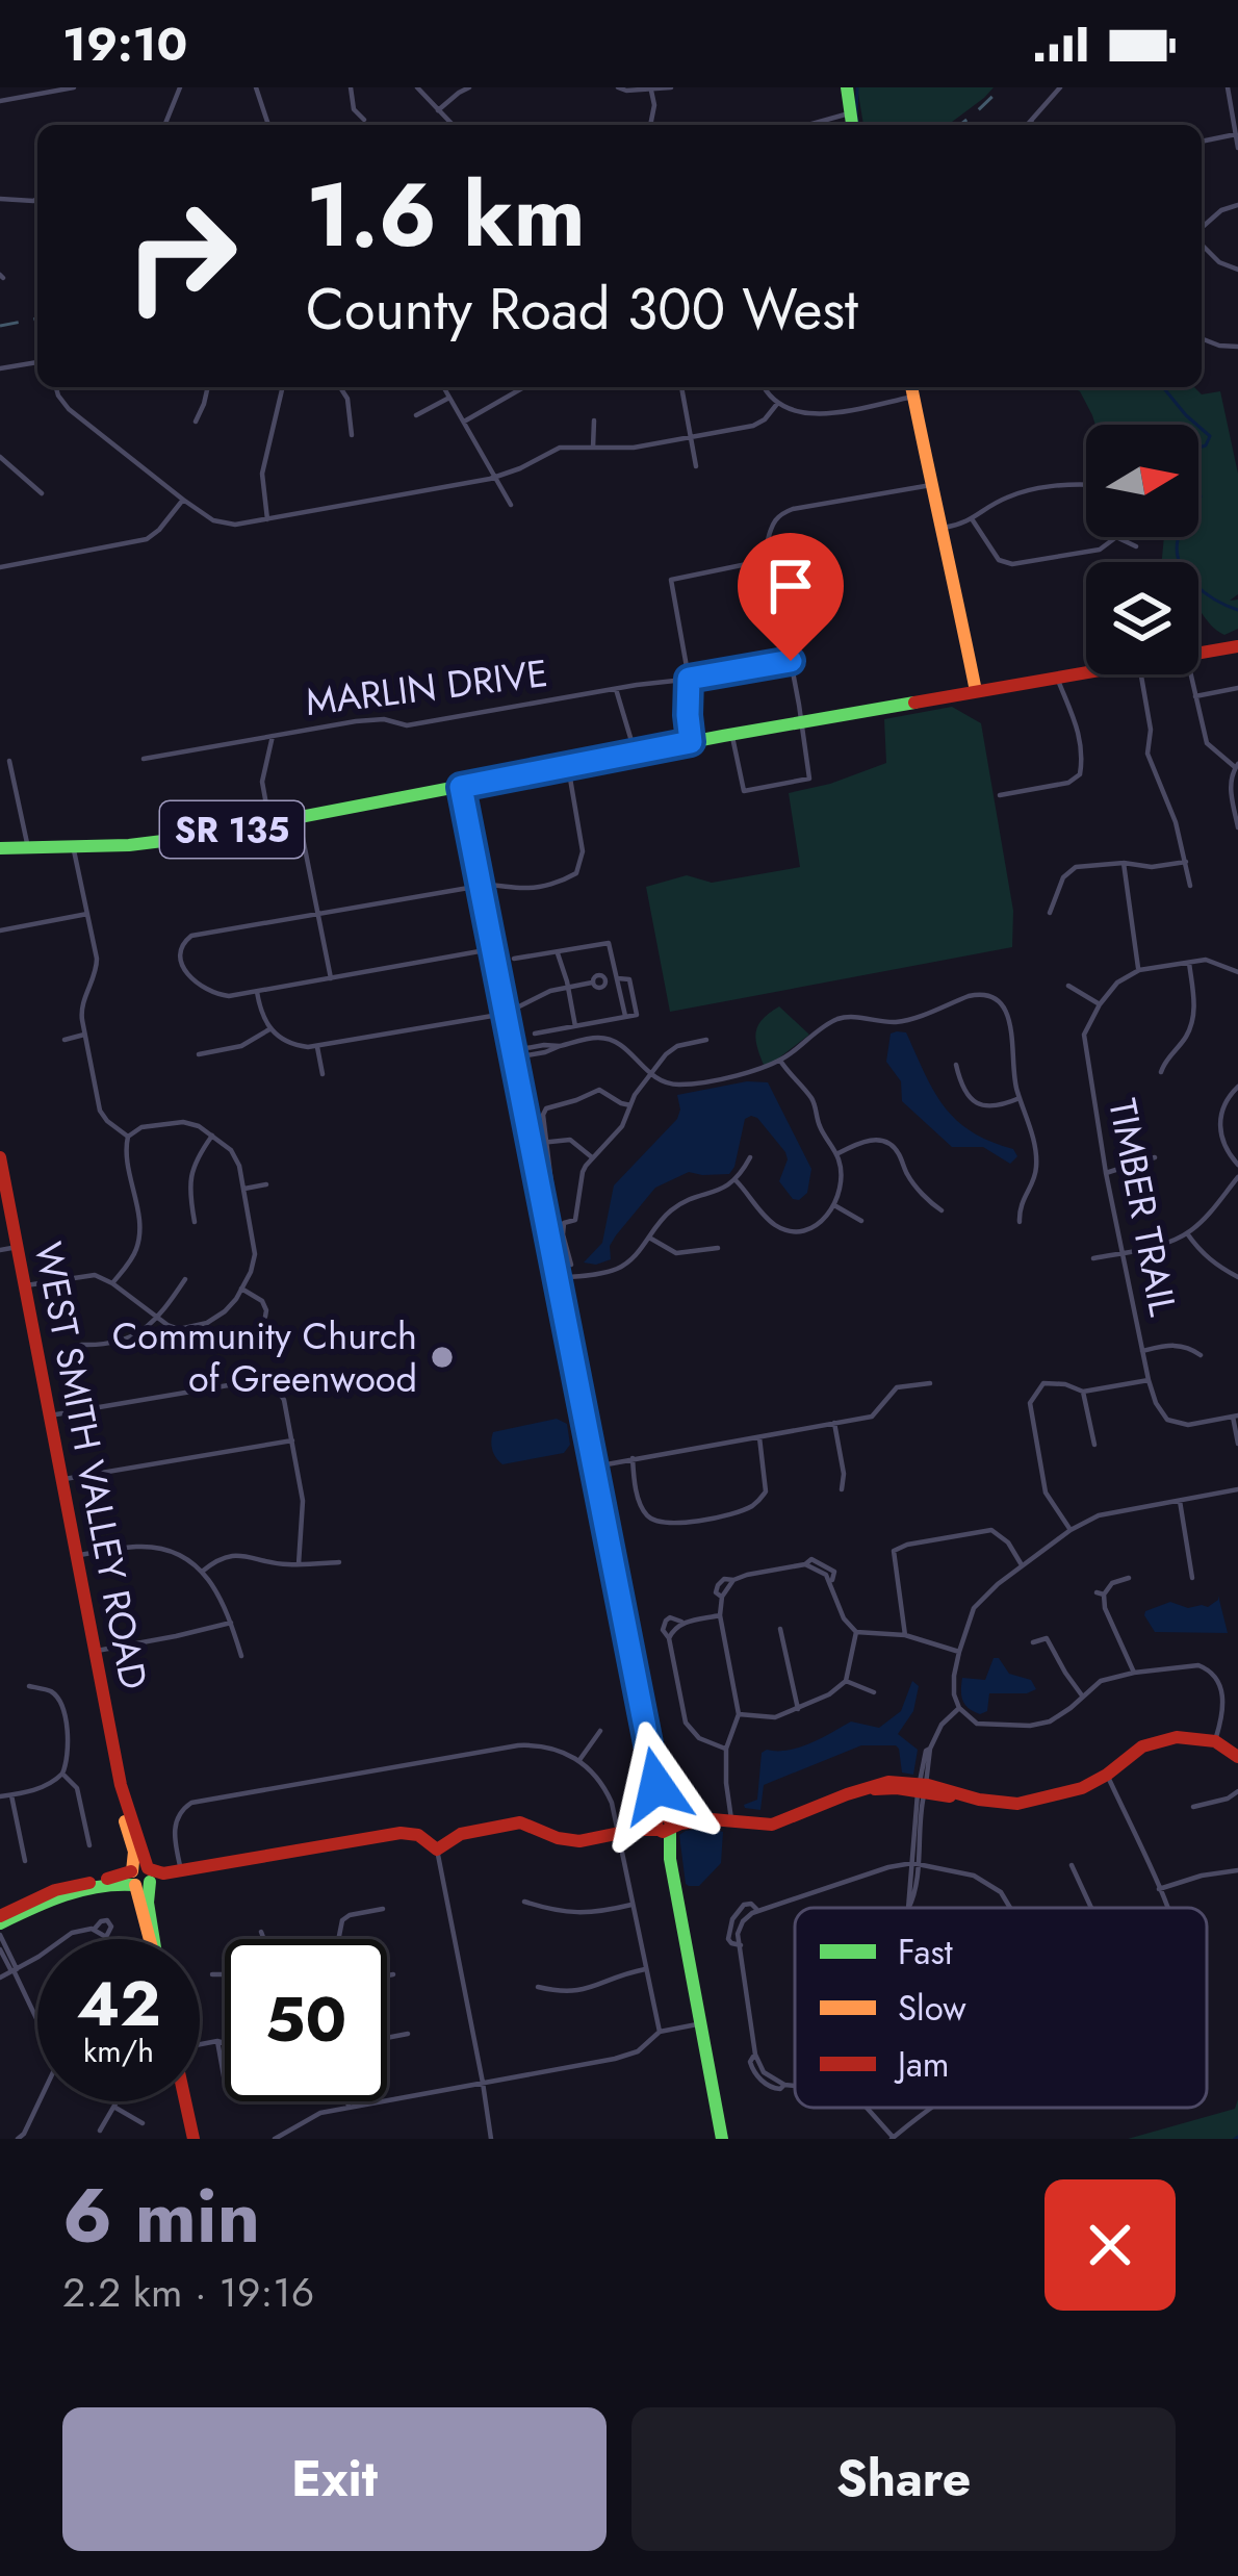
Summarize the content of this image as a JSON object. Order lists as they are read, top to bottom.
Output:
{
  "streets": {
    "main road": ["SR 135", "WEST SMITH VALLEY ROAD"],
    "street": ["MARLIN DRIVE", "TIMBER TRAIL"]
  },
  "places": ["Community Church of Greenwood"],
  "legend": ["Fast", "Slow", "Jam"],
  "north": "right",
  "page": {
    "status": "19:10",
    "turn": ["1.6 km", "County Road 300 West"],
    "speed": "42 km/h",
    "limit": "50",
    "heading": ["6 min", "2.2 km · 19:16"],
    "buttons": ["Exit", "Share"]
  }
}
